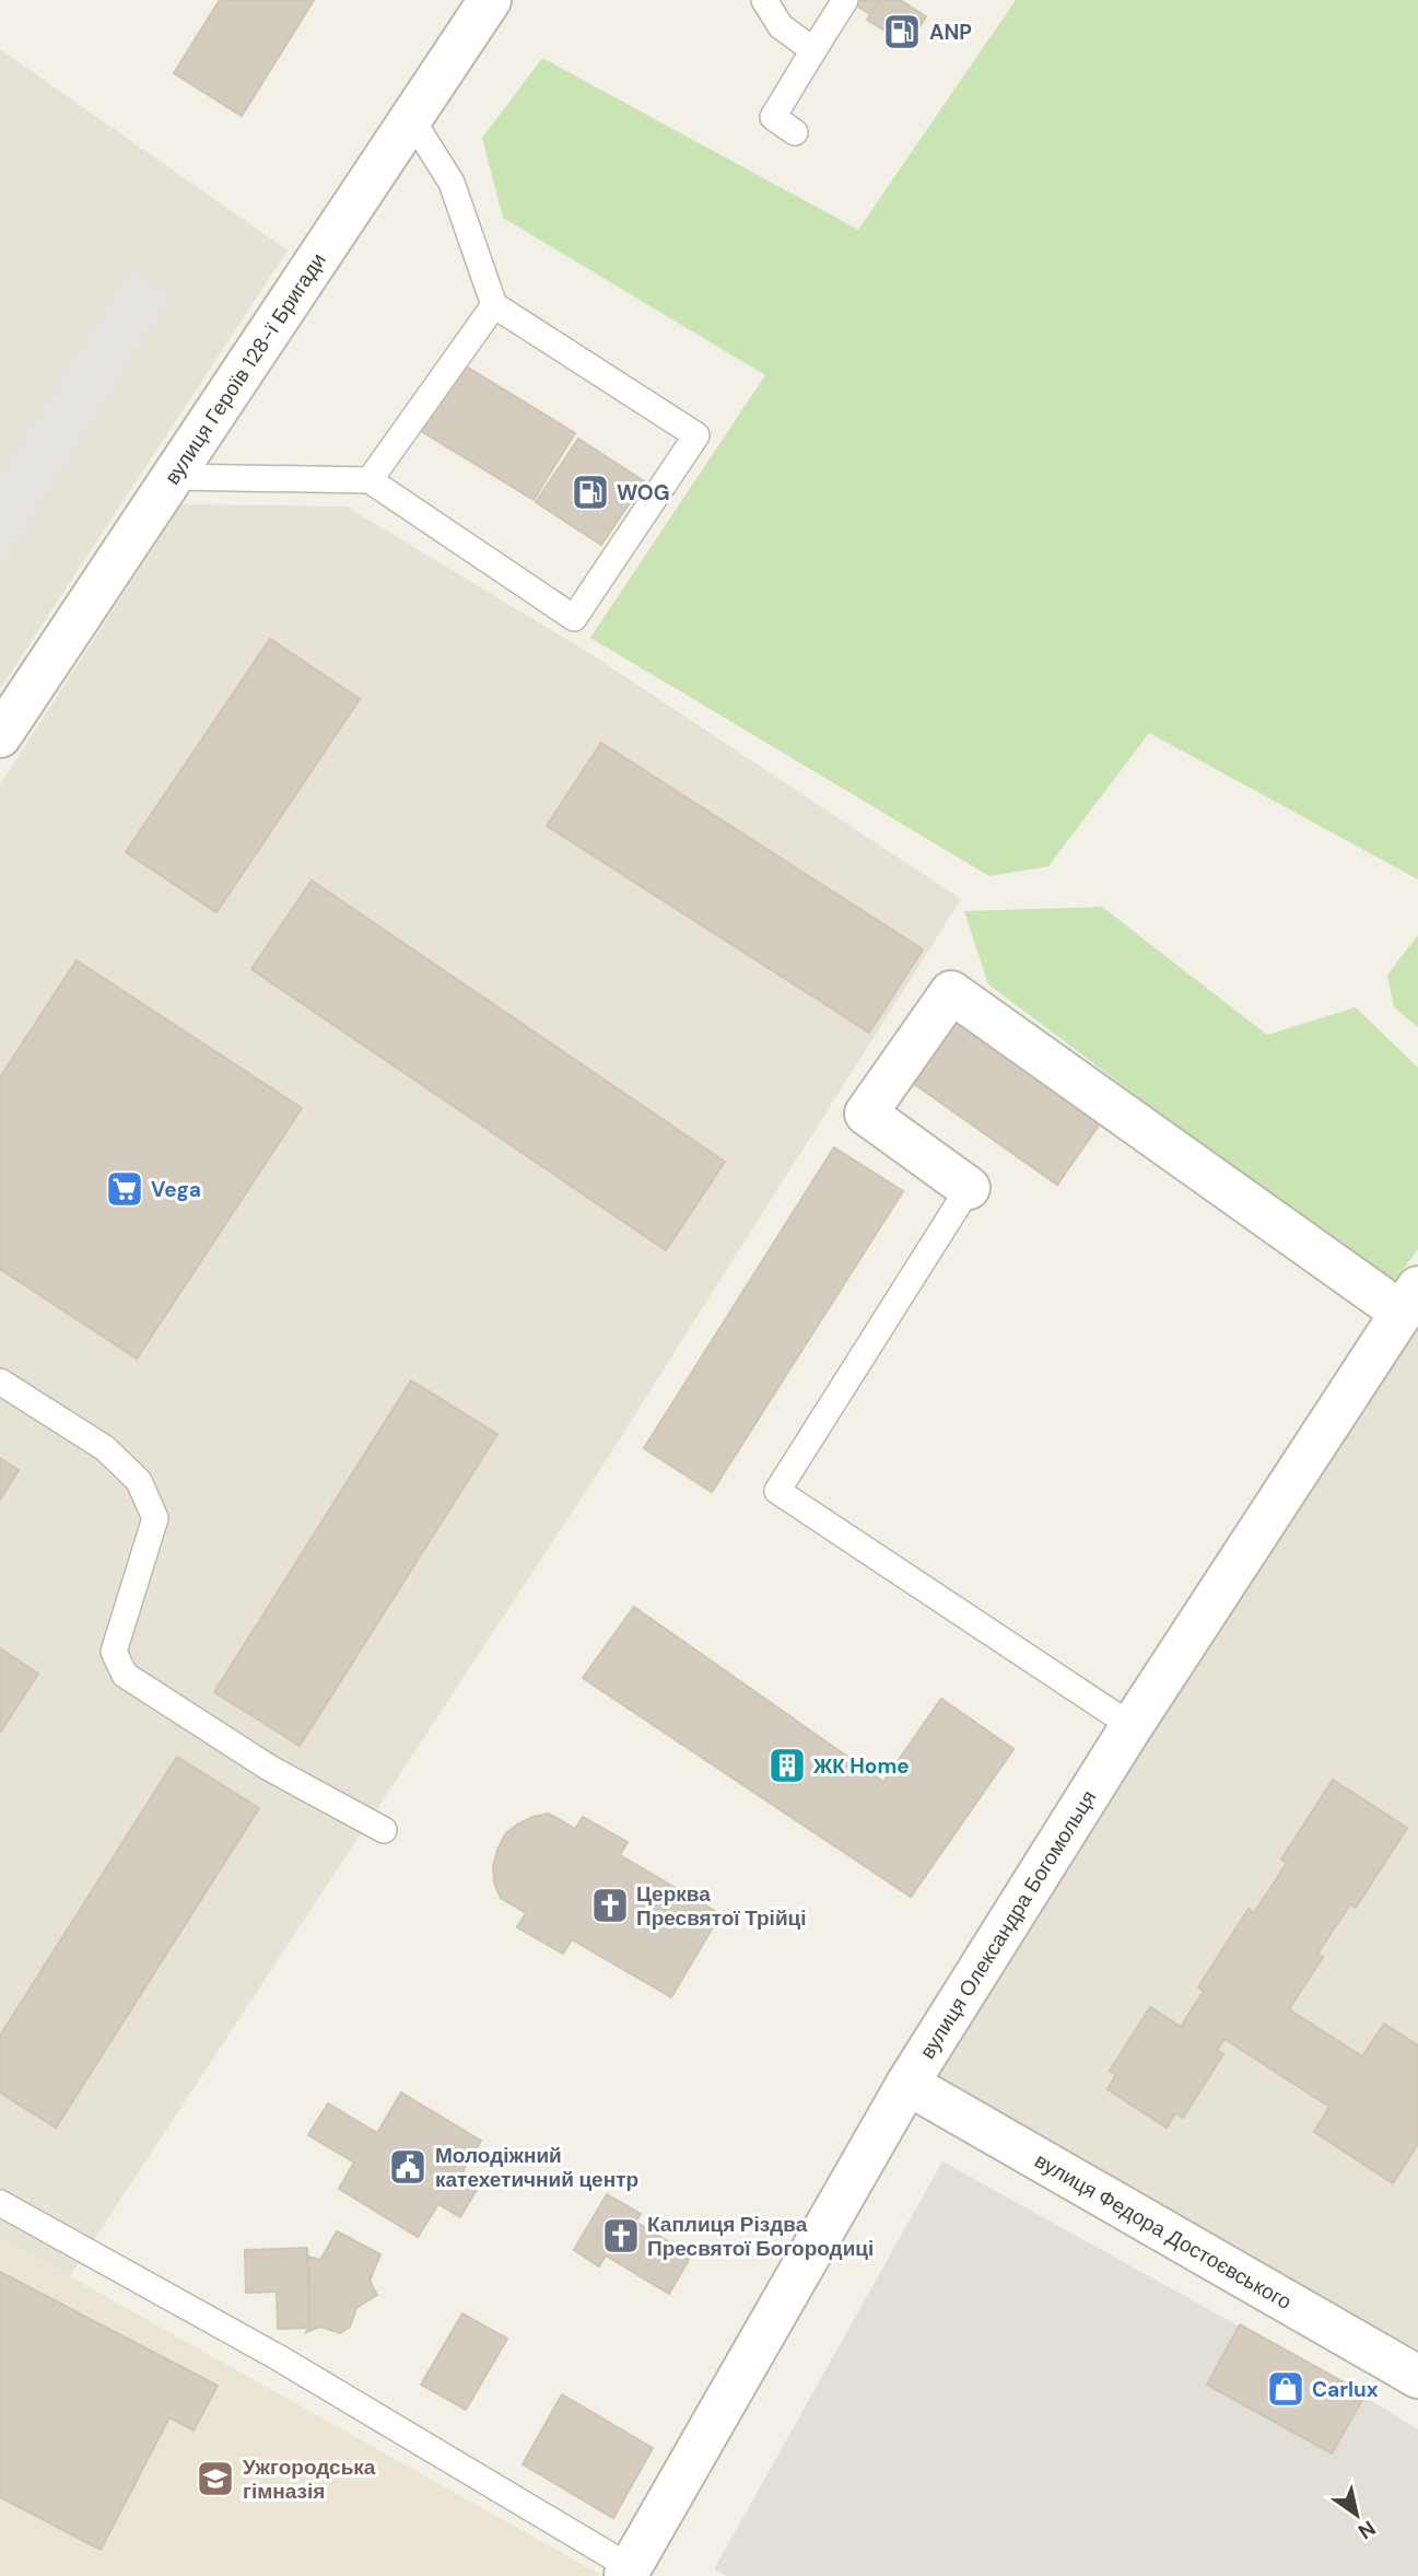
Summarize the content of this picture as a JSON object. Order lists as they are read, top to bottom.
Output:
{
  "streets": {
    "street": ["вулиця Героїв 128-ї Бригади", "вулиця Олександра Богомольця", "вулиця Федора Достоєвського"]
  },
  "crossings": [
    ["вулиця Олександра Богомольця", "вулиця Федора Достоєвського"]
  ],
  "places": {
    "fuel station": ["ANP", "WOG"],
    "supermarket": ["Vega"],
    "building": ["ЖК Home"],
    "church": ["Церква Пресвятої Трійці", "Каплиця Різдва Пресвятої Богородиці"],
    "public building": ["Молодіжний катехетичний центр"],
    "shop": ["Carlux"],
    "school or university": ["Ужгородська гімназія"]
  },
  "north": "bottom right"
}
